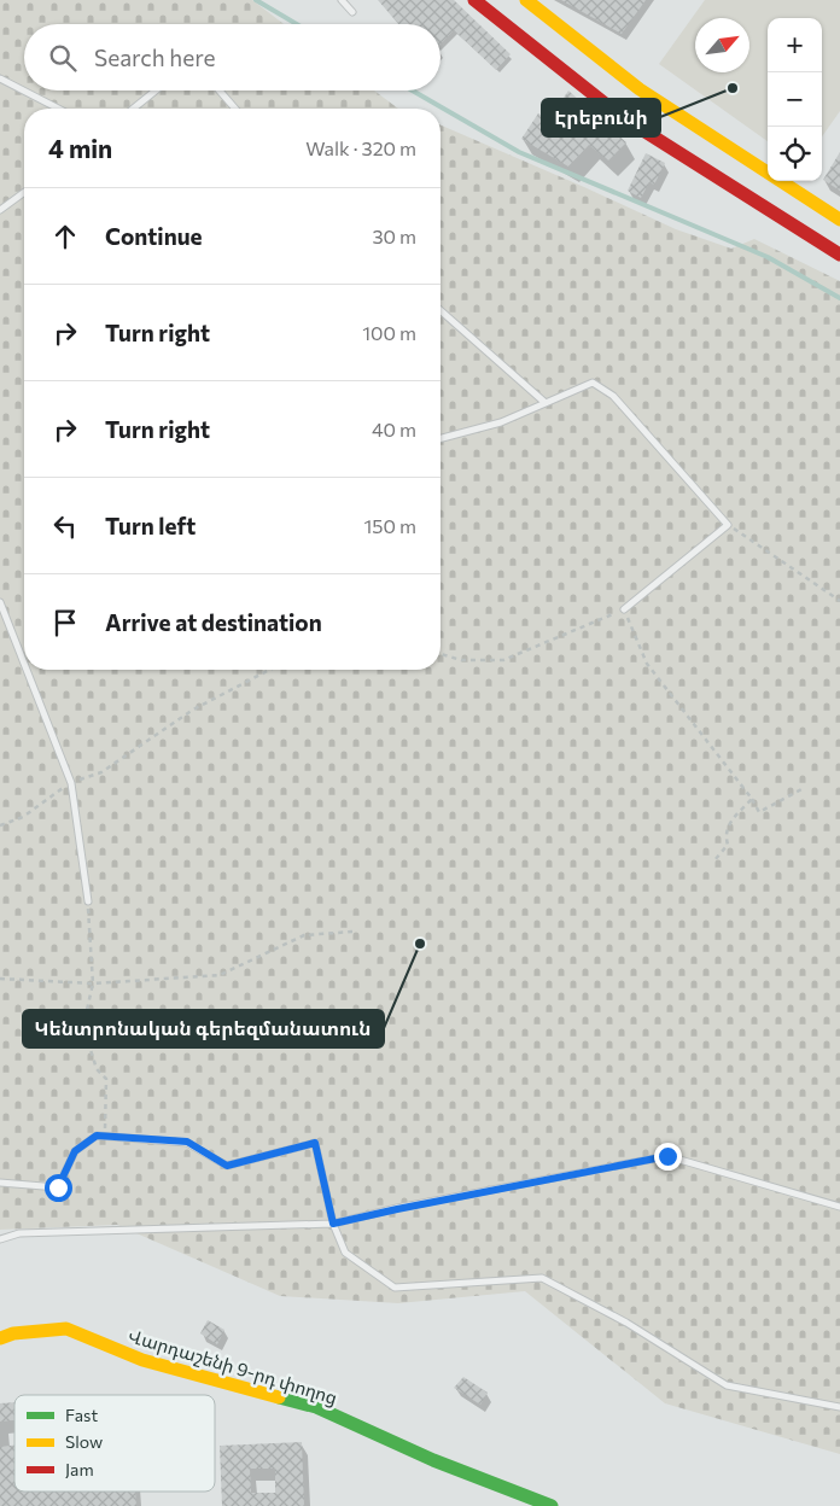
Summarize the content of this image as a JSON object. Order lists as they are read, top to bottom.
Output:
{
  "streets": {
    "main road": ["Վարդաշենի 9-րդ փողոց"]
  },
  "places": ["Էրեբունի", "Կենտրոնական գերեզմանատուն"],
  "legend": ["Fast", "Slow", "Jam"],
  "north": "top right",
  "page": {
    "map_buttons": ["+", "−"],
    "search": "Search here",
    "heading": ["4 min", "Walk · 320 m"],
    "list": [
      ["Continue", "30 m"],
      ["Turn right", "100 m"],
      ["Turn right", "40 m"],
      ["Turn left", "150 m"],
      "Arrive at destination"
    ]
  }
}
